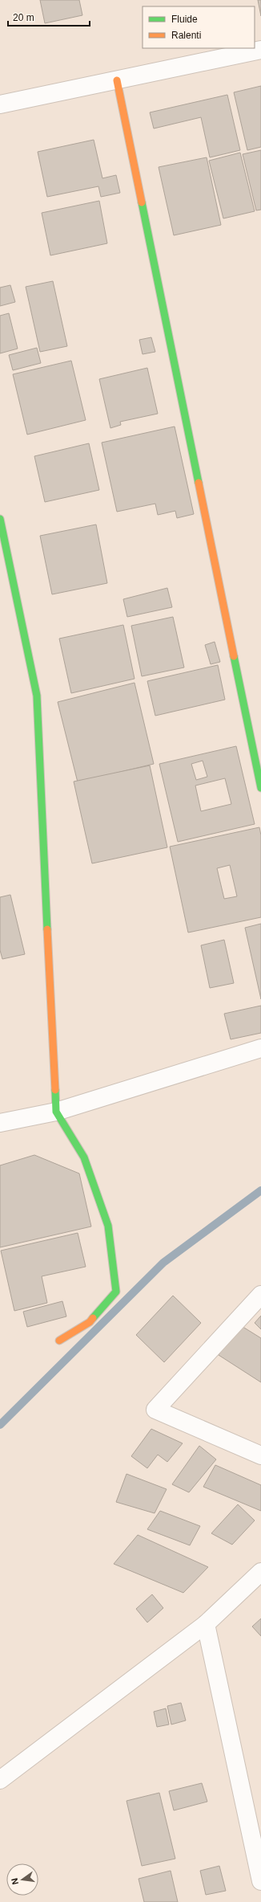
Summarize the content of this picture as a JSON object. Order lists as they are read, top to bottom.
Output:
{
  "legend": ["Fluide", "Ralenti"],
  "scale_bar": "20 m",
  "north": "left"
}
